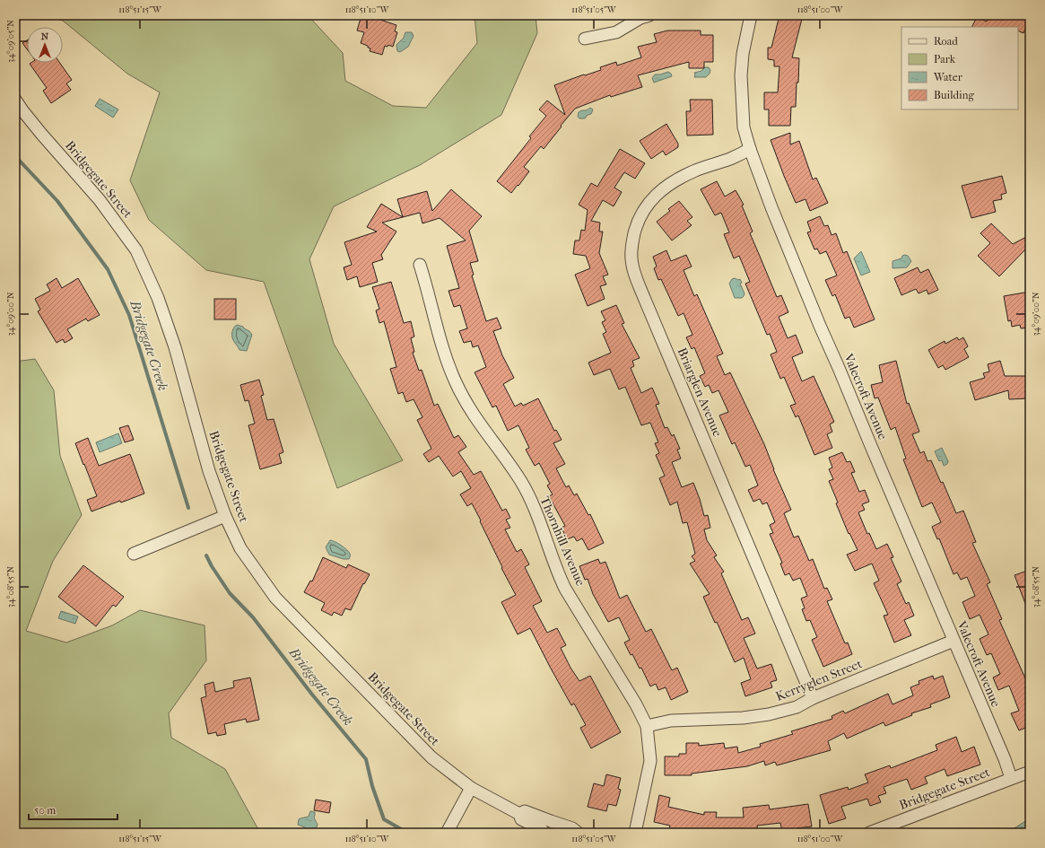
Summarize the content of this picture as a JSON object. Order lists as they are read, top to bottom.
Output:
{
  "streets": {
    "street": [
      "Bridgegate Street",
      "Briarglen Avenue",
      "Valecroft Avenue",
      "Thornhill Avenue",
      "Kerryglen Street"
    ]
  },
  "crossings": [
    ["Bridgegate Street", "Valecroft Avenue"],
    ["Briarglen Avenue", "Valecroft Avenue"],
    ["Briarglen Avenue", "Kerryglen Street"],
    ["Valecroft Avenue", "Kerryglen Street"],
    ["Thornhill Avenue", "Kerryglen Street"]
  ],
  "water": ["Bridgegate Creek"],
  "legend": [
    "Road",
    "Park",
    "Water",
    "Building"
  ],
  "scale_bar": "50 m",
  "north": "top",
  "coordinates": [
    "118°51'15\"W",
    "118°51'10\"W",
    "118°51'05\"W",
    "118°51'00\"W",
    "34°09'05\"N",
    "34°09'00\"N",
    "34°08'55\"N"
  ]
}
